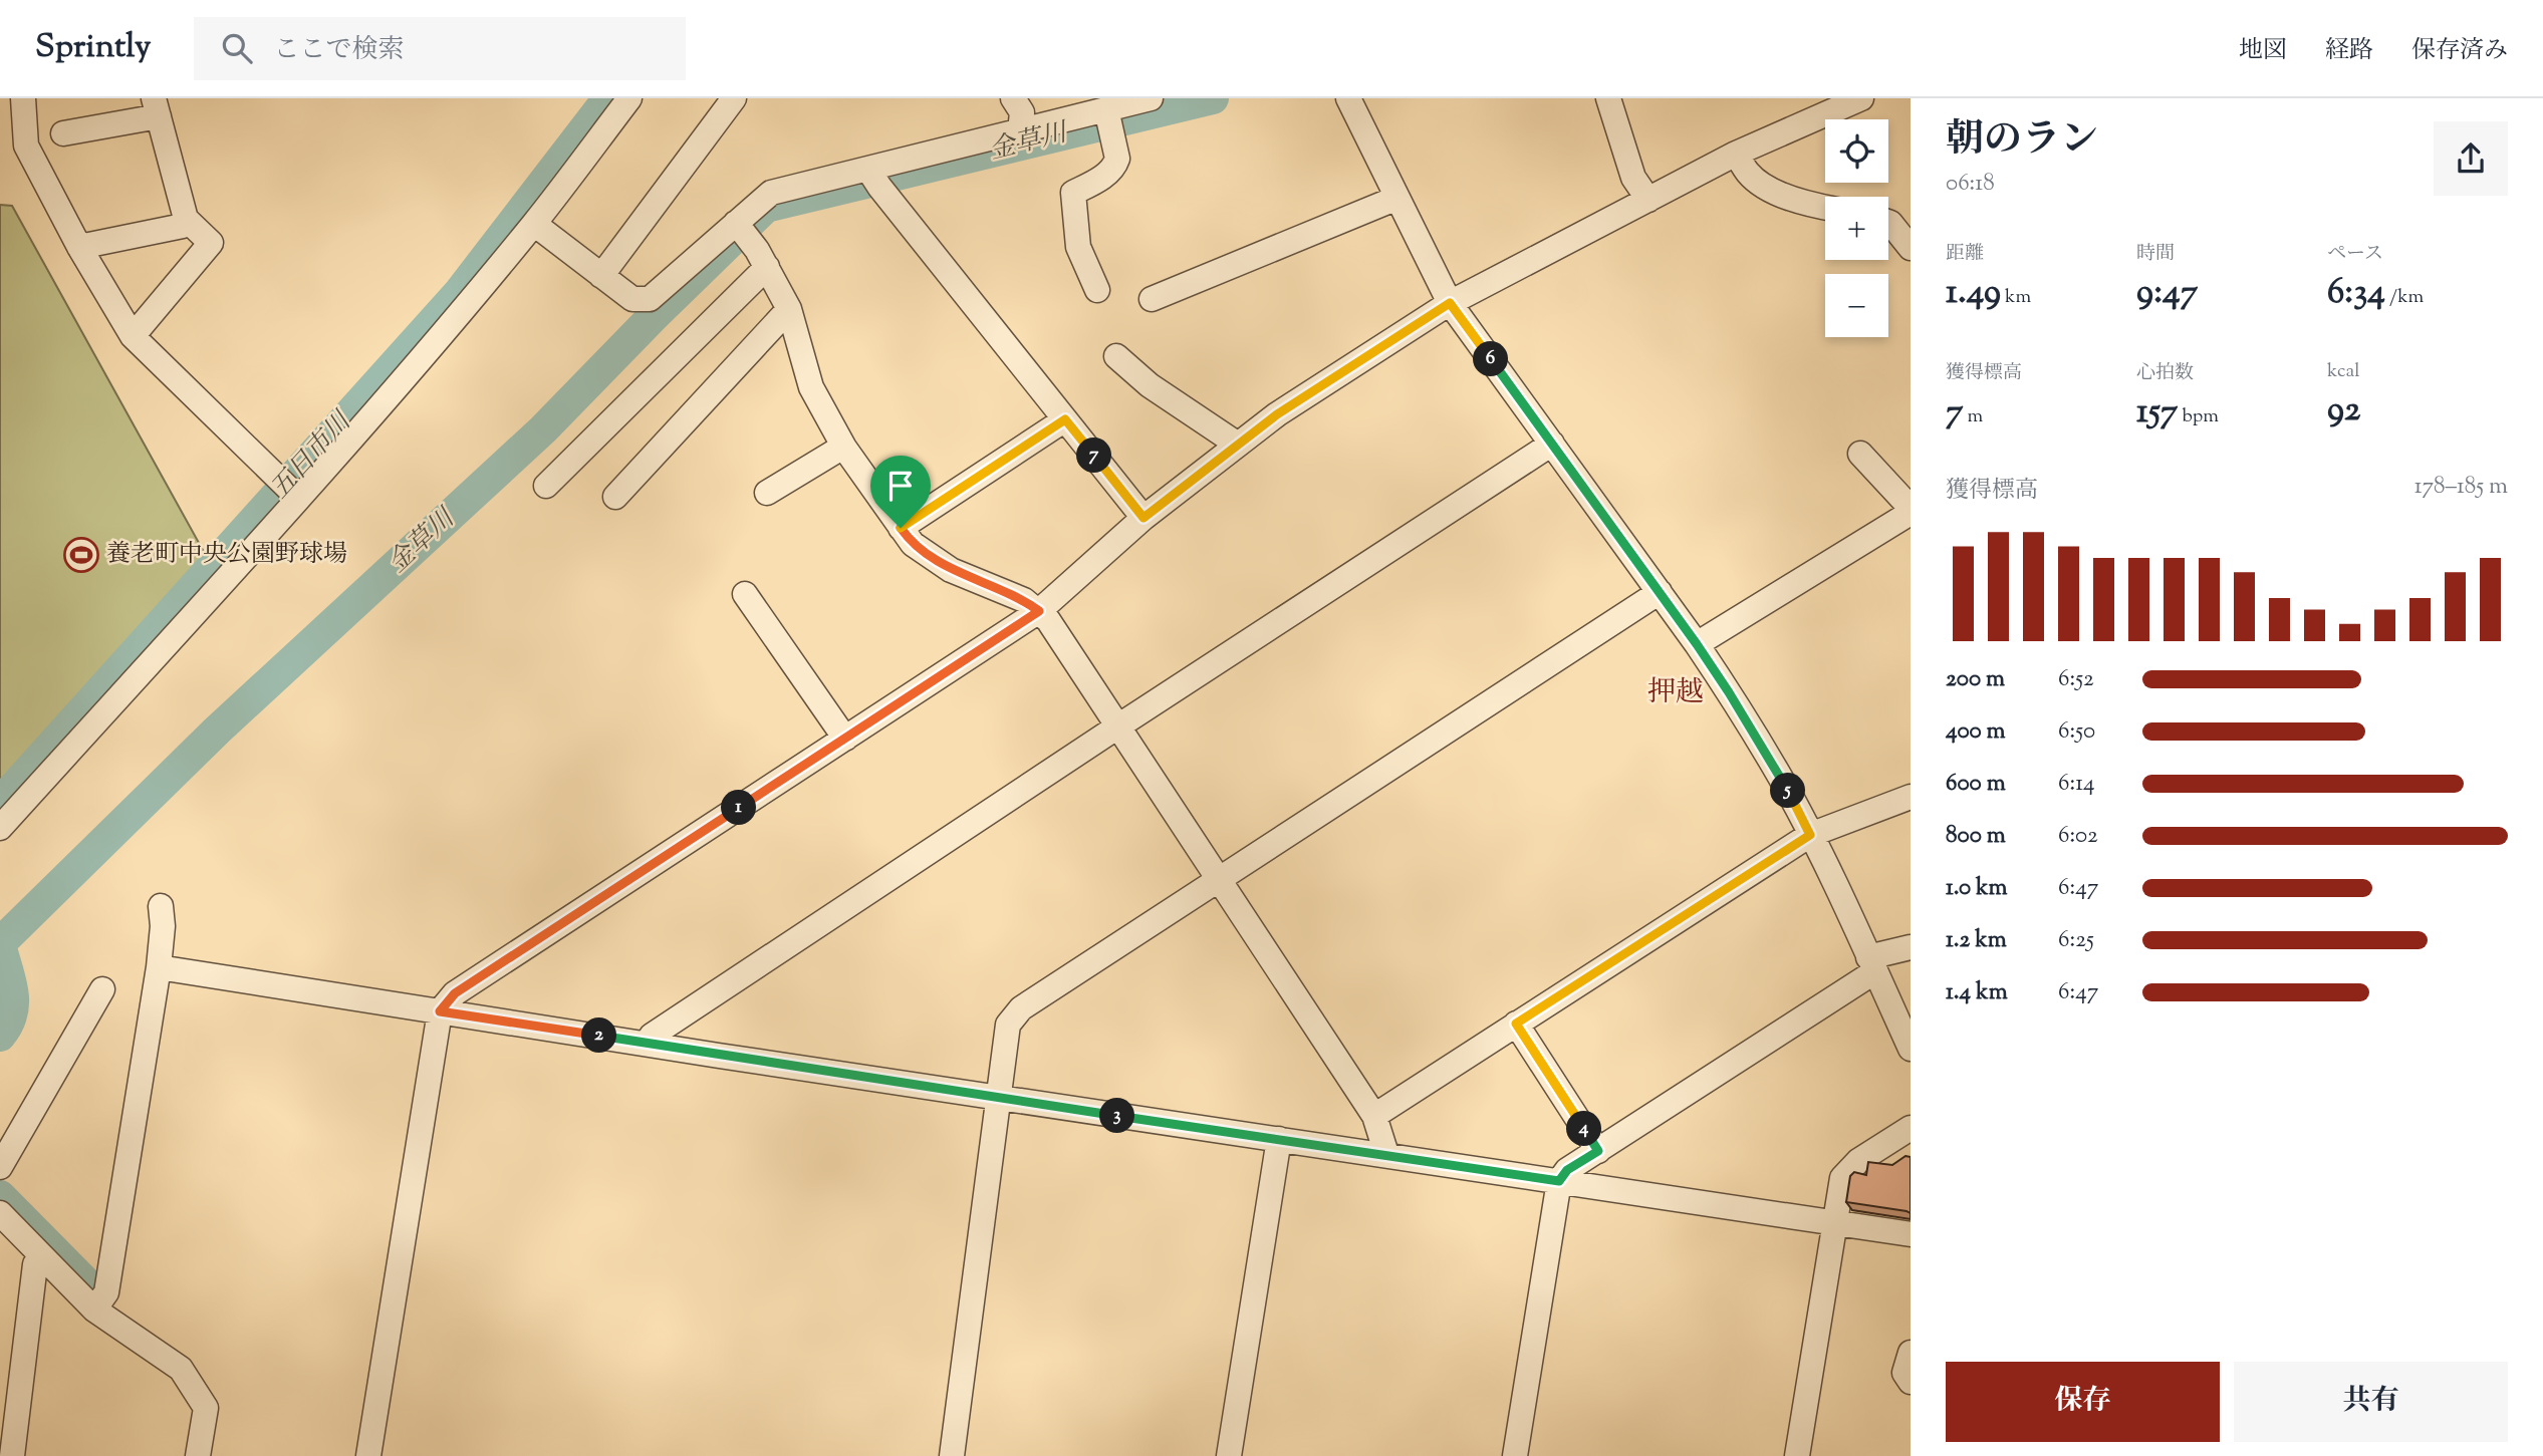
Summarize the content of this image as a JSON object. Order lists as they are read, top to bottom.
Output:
{
  "districts": ["押越"],
  "water": ["金草川", "五日市川"],
  "places": {
    "sports": ["養老町中央公園野球場"]
  },
  "page": {
    "header": "Sprintly",
    "search": "ここで検索",
    "nav": ["地図", "経路", "保存済み"],
    "heading": ["朝のラン", "06:18"],
    "map_buttons": ["+", "−"],
    "stats": [
      ["距離", "1.49 km"],
      ["時間", "9:47"],
      ["ペース", "6:34 /km"],
      ["獲得標高", "7 m"],
      ["心拍数", "157 bpm"],
      ["kcal", "92"]
    ],
    "pins": [
      "6",
      "7",
      "5",
      "1",
      "2",
      "3",
      "4"
    ],
    "chart": ["獲得標高", "178–185 m"],
    "list": [
      {
        "name": "200 m",
        "note": "6:52"
      },
      {
        "name": "400 m",
        "note": "6:50"
      },
      {
        "name": "600 m",
        "note": "6:14"
      },
      {
        "name": "800 m",
        "note": "6:02"
      },
      {
        "name": "1.0 km",
        "note": "6:47"
      },
      {
        "name": "1.2 km",
        "note": "6:25"
      },
      {
        "name": "1.4 km",
        "note": "6:47"
      }
    ],
    "buttons": ["保存", "共有"]
  }
}
